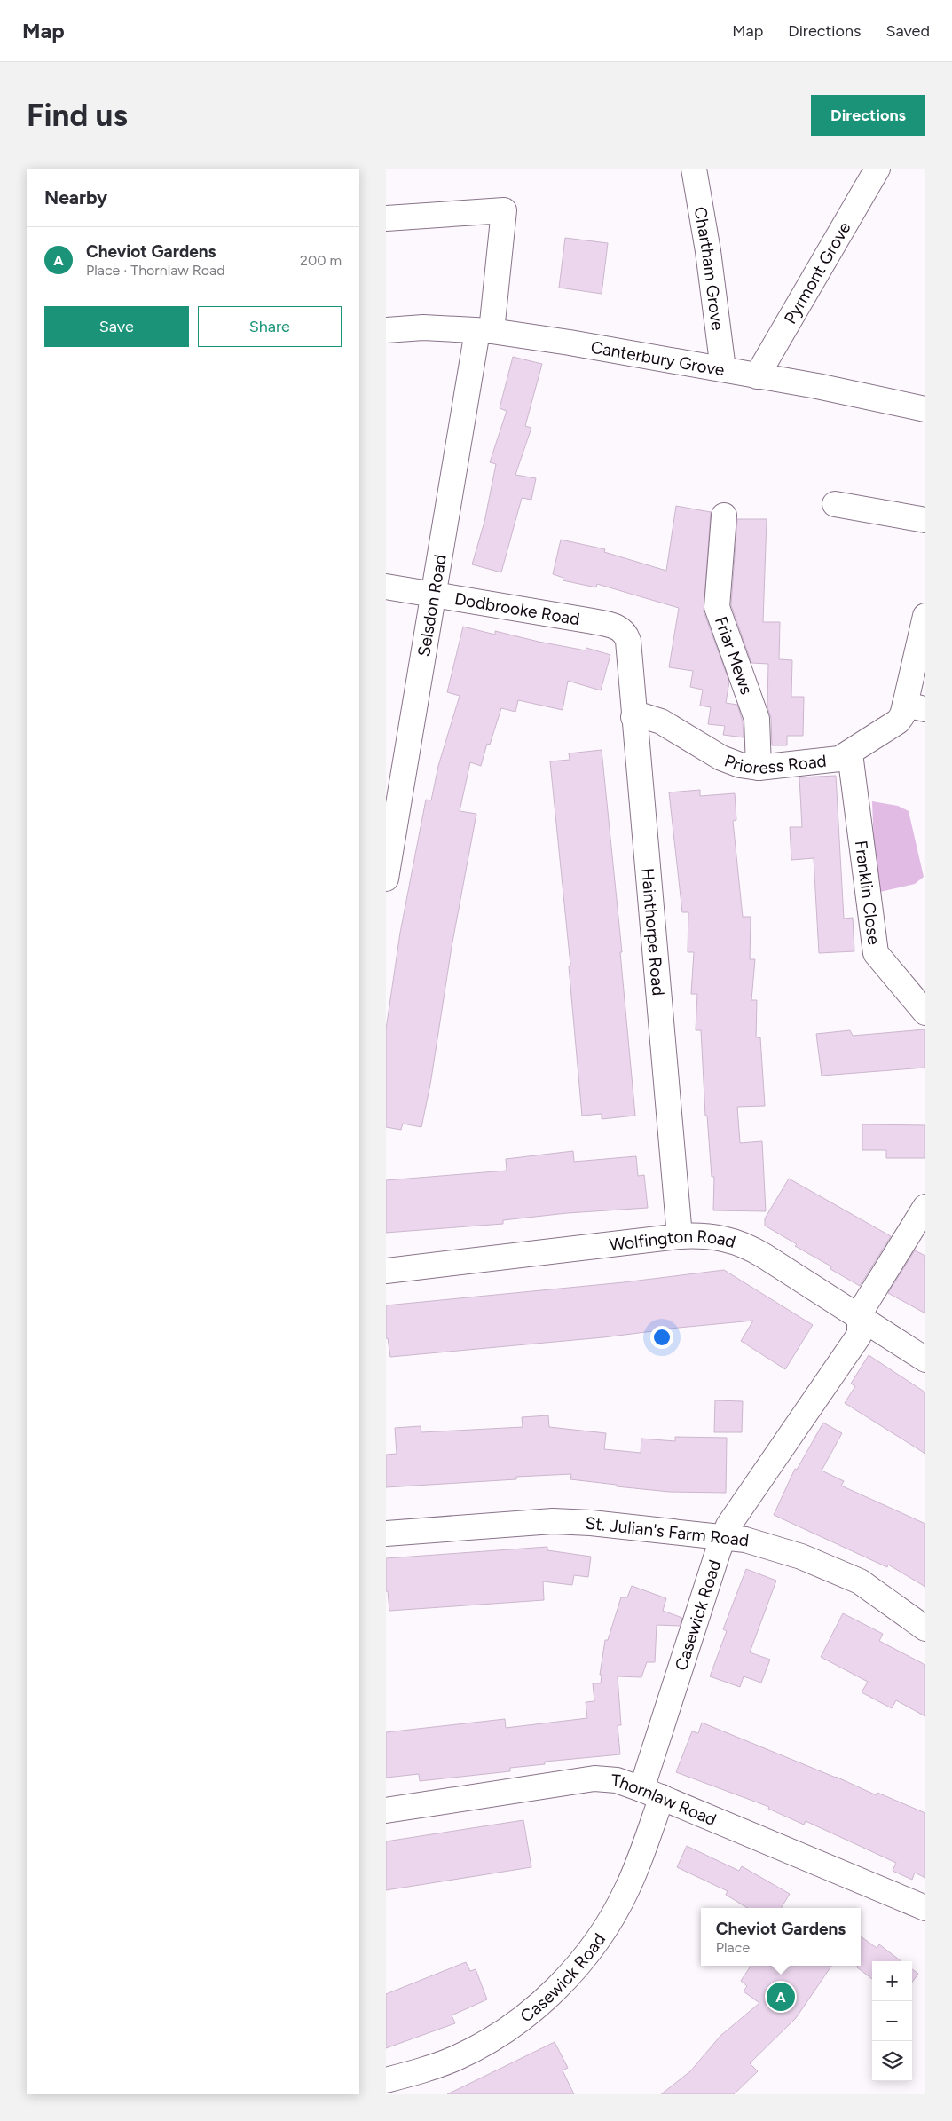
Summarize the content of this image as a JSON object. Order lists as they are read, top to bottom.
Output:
{
  "streets": {
    "street": [
      "Chartham Grove",
      "Pyrmont Grove",
      "Canterbury Grove",
      "Selsdon Road",
      "Dodbrooke Road",
      "Friar Mews",
      "Prioress Road",
      "Franklin Close",
      "Hainthorpe Road",
      "Wolfington Road",
      "St. Julian's Farm Road",
      "Casewick Road",
      "Thornlaw Road"
    ]
  },
  "crossings": [
    ["Chartham Grove", "Canterbury Grove"],
    ["Pyrmont Grove", "Canterbury Grove"],
    ["Canterbury Grove", "Selsdon Road"],
    ["Selsdon Road", "Dodbrooke Road"],
    ["Dodbrooke Road", "Hainthorpe Road"],
    ["Friar Mews", "Prioress Road"],
    ["Prioress Road", "Franklin Close"],
    ["Prioress Road", "Hainthorpe Road"],
    ["Hainthorpe Road", "Wolfington Road"],
    ["Wolfington Road", "Casewick Road"],
    ["St. Julian's Farm Road", "Casewick Road"],
    ["Casewick Road", "Thornlaw Road"]
  ],
  "page": {
    "header": "Map",
    "nav": ["Map", "Directions", "Saved"],
    "buttons": [
      "Directions",
      ["Save", "Share"]
    ],
    "title": "Find us",
    "heading": "Nearby",
    "list": [
      {
        "mark": "A",
        "name": "Cheviot Gardens",
        "note": "Place · Thornlaw Road",
        "value": "200 m"
      }
    ],
    "popup": ["Cheviot Gardens", "Place"],
    "map_buttons": ["+", "−"],
    "pins": "A"
  }
}
